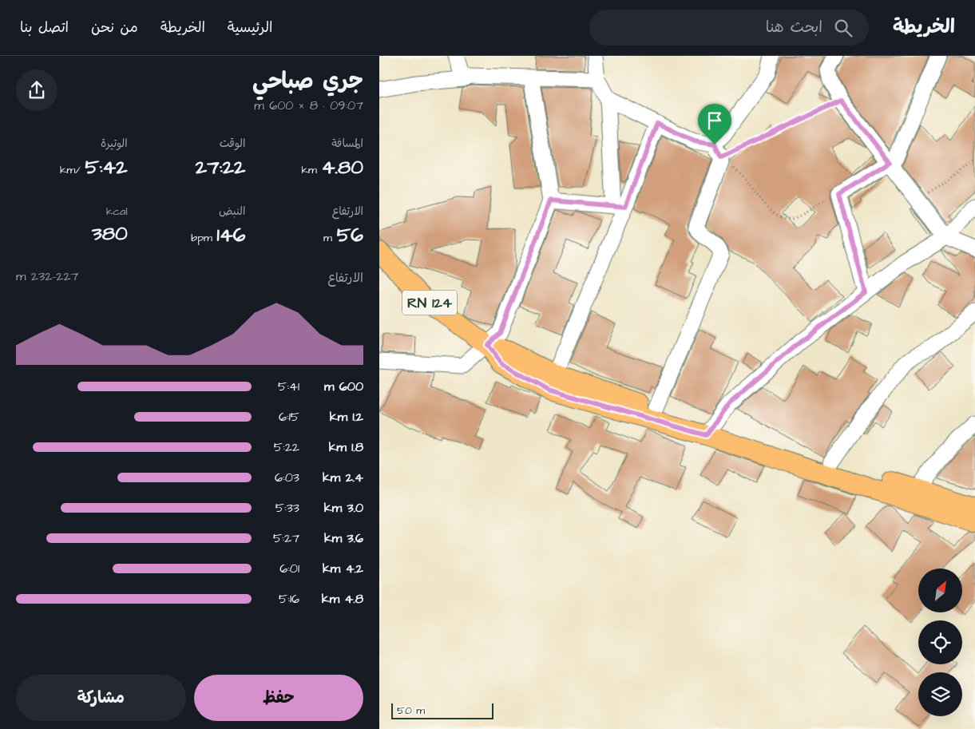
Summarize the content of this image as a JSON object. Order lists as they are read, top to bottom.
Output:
{
  "streets": {
    "main road": ["RN 124"]
  },
  "scale_bar": "50 m",
  "north": "top right",
  "page": {
    "header": "الخريطة",
    "search": "ابحث هنا",
    "nav": [
      "الرئيسية",
      "الخريطة",
      "من نحن",
      "اتصل بنا"
    ],
    "heading": ["جري صباحي", "09:07 · 8 × 600 m"],
    "stats": [
      ["المسافة", "4.80 km"],
      ["الوقت", "27:22"],
      ["الوتيرة", "5:42 /km"],
      ["الارتفاع", "56 m"],
      ["النبض", "146 bpm"],
      ["kcal", "380"]
    ],
    "chart": ["الارتفاع", "227–232 m"],
    "list": [
      {
        "name": "600 m",
        "note": "5:41"
      },
      {
        "name": "1.2 km",
        "note": "6:15"
      },
      {
        "name": "1.8 km",
        "note": "5:22"
      },
      {
        "name": "2.4 km",
        "note": "6:03"
      },
      {
        "name": "3.0 km",
        "note": "5:33"
      },
      {
        "name": "3.6 km",
        "note": "5:27"
      },
      {
        "name": "4.2 km",
        "note": "6:01"
      },
      {
        "name": "4.8 km",
        "note": "5:16"
      }
    ],
    "buttons": ["حفظ", "مشاركة"],
    "scale": "50 m"
  }
}
